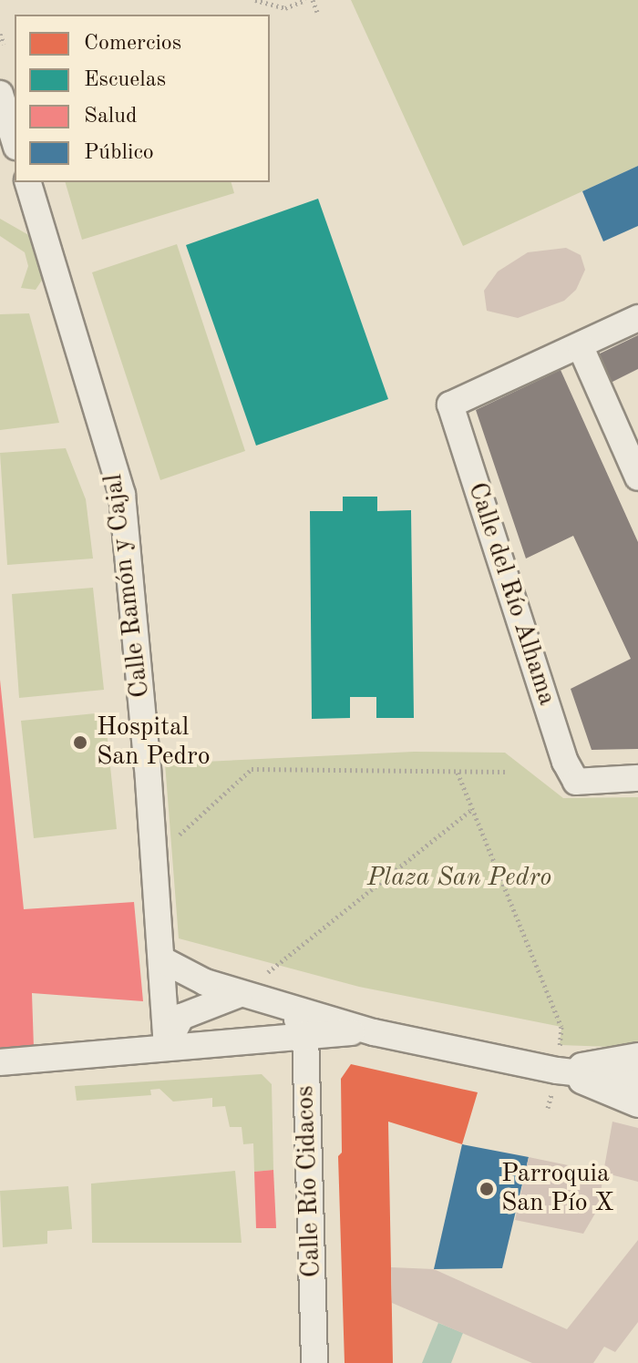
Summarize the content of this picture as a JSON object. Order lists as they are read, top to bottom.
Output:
{
  "streets": {
    "street": ["Calle Ramón y Cajal", "Calle del Río Alhama", "Calle Río Cidacos"]
  },
  "parks": ["Plaza San Pedro"],
  "places": ["Hospital San Pedro", "Parroquia San Pío X"],
  "legend": [
    "Comercios",
    "Escuelas",
    "Salud",
    "Público"
  ]
}
